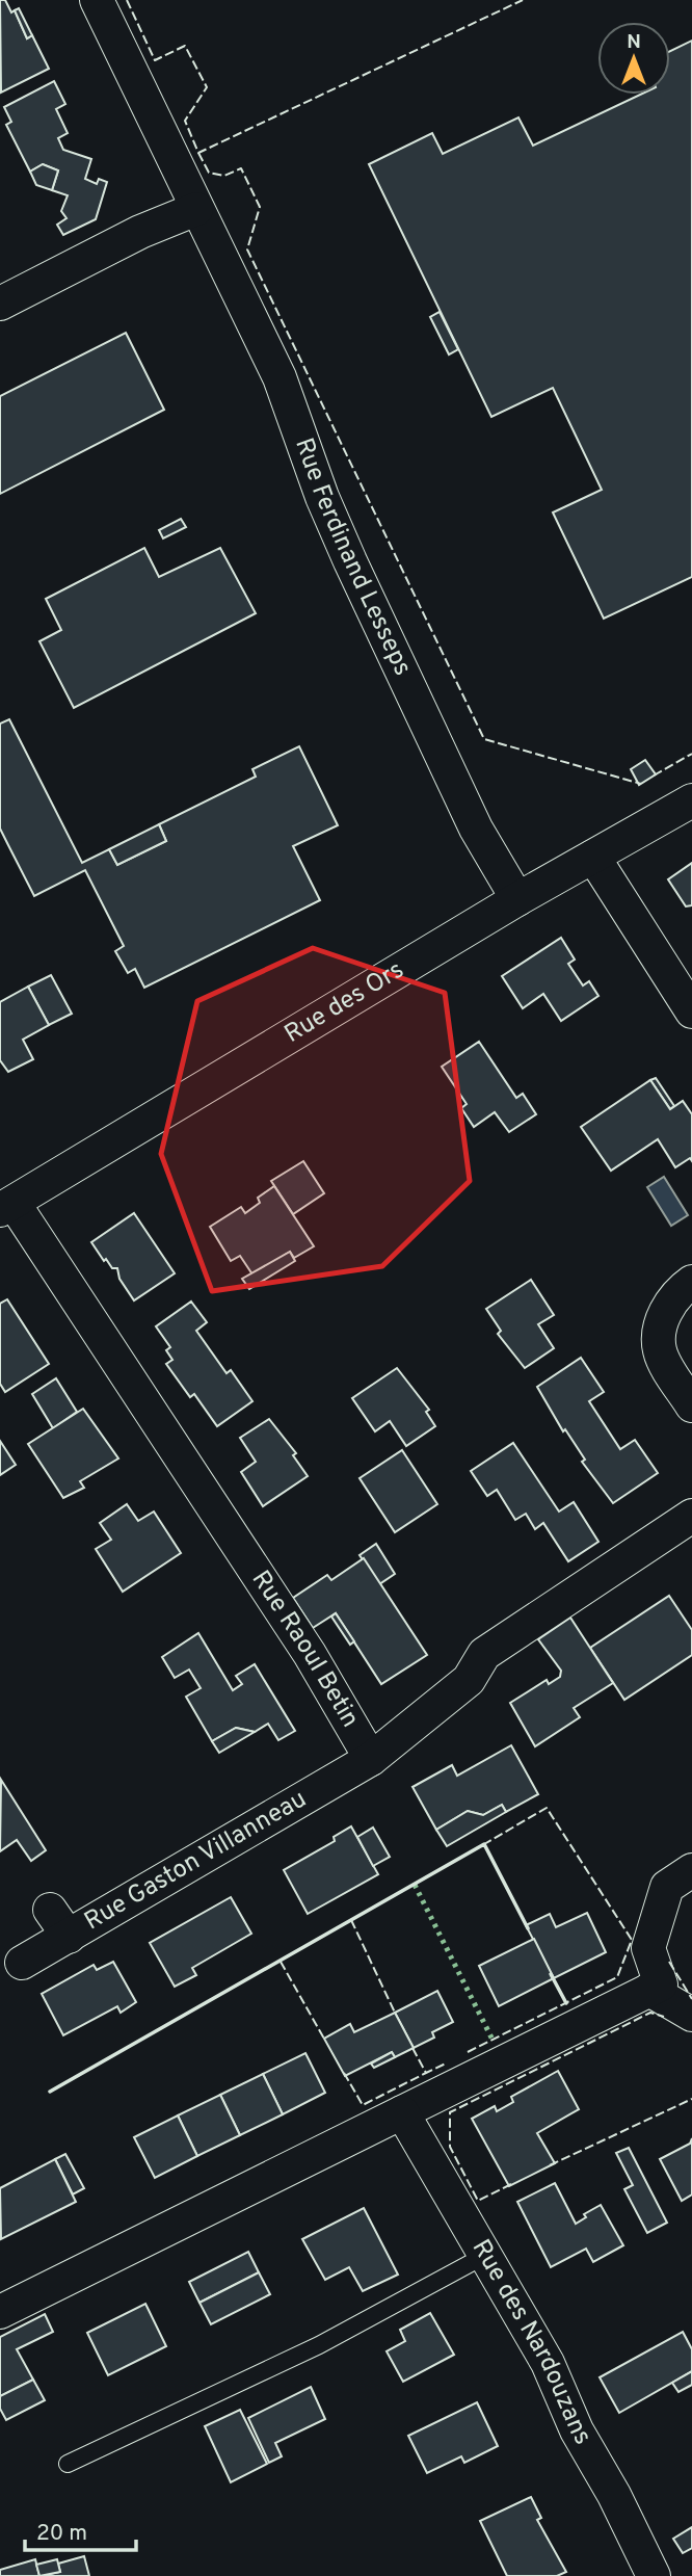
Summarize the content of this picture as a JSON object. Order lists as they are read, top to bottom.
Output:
{
  "streets": {
    "street": [
      "Rue Ferdinand Lesseps",
      "Rue des Ors",
      "Rue Raoul Betin",
      "Rue Gaston Villanneau",
      "Rue des Nardouzans"
    ]
  },
  "crossings": [
    ["Rue Ferdinand Lesseps", "Rue des Ors"],
    ["Rue des Ors", "Rue Raoul Betin"],
    ["Rue Raoul Betin", "Rue Gaston Villanneau"]
  ],
  "scale_bar": "20 m",
  "north": "top"
}
